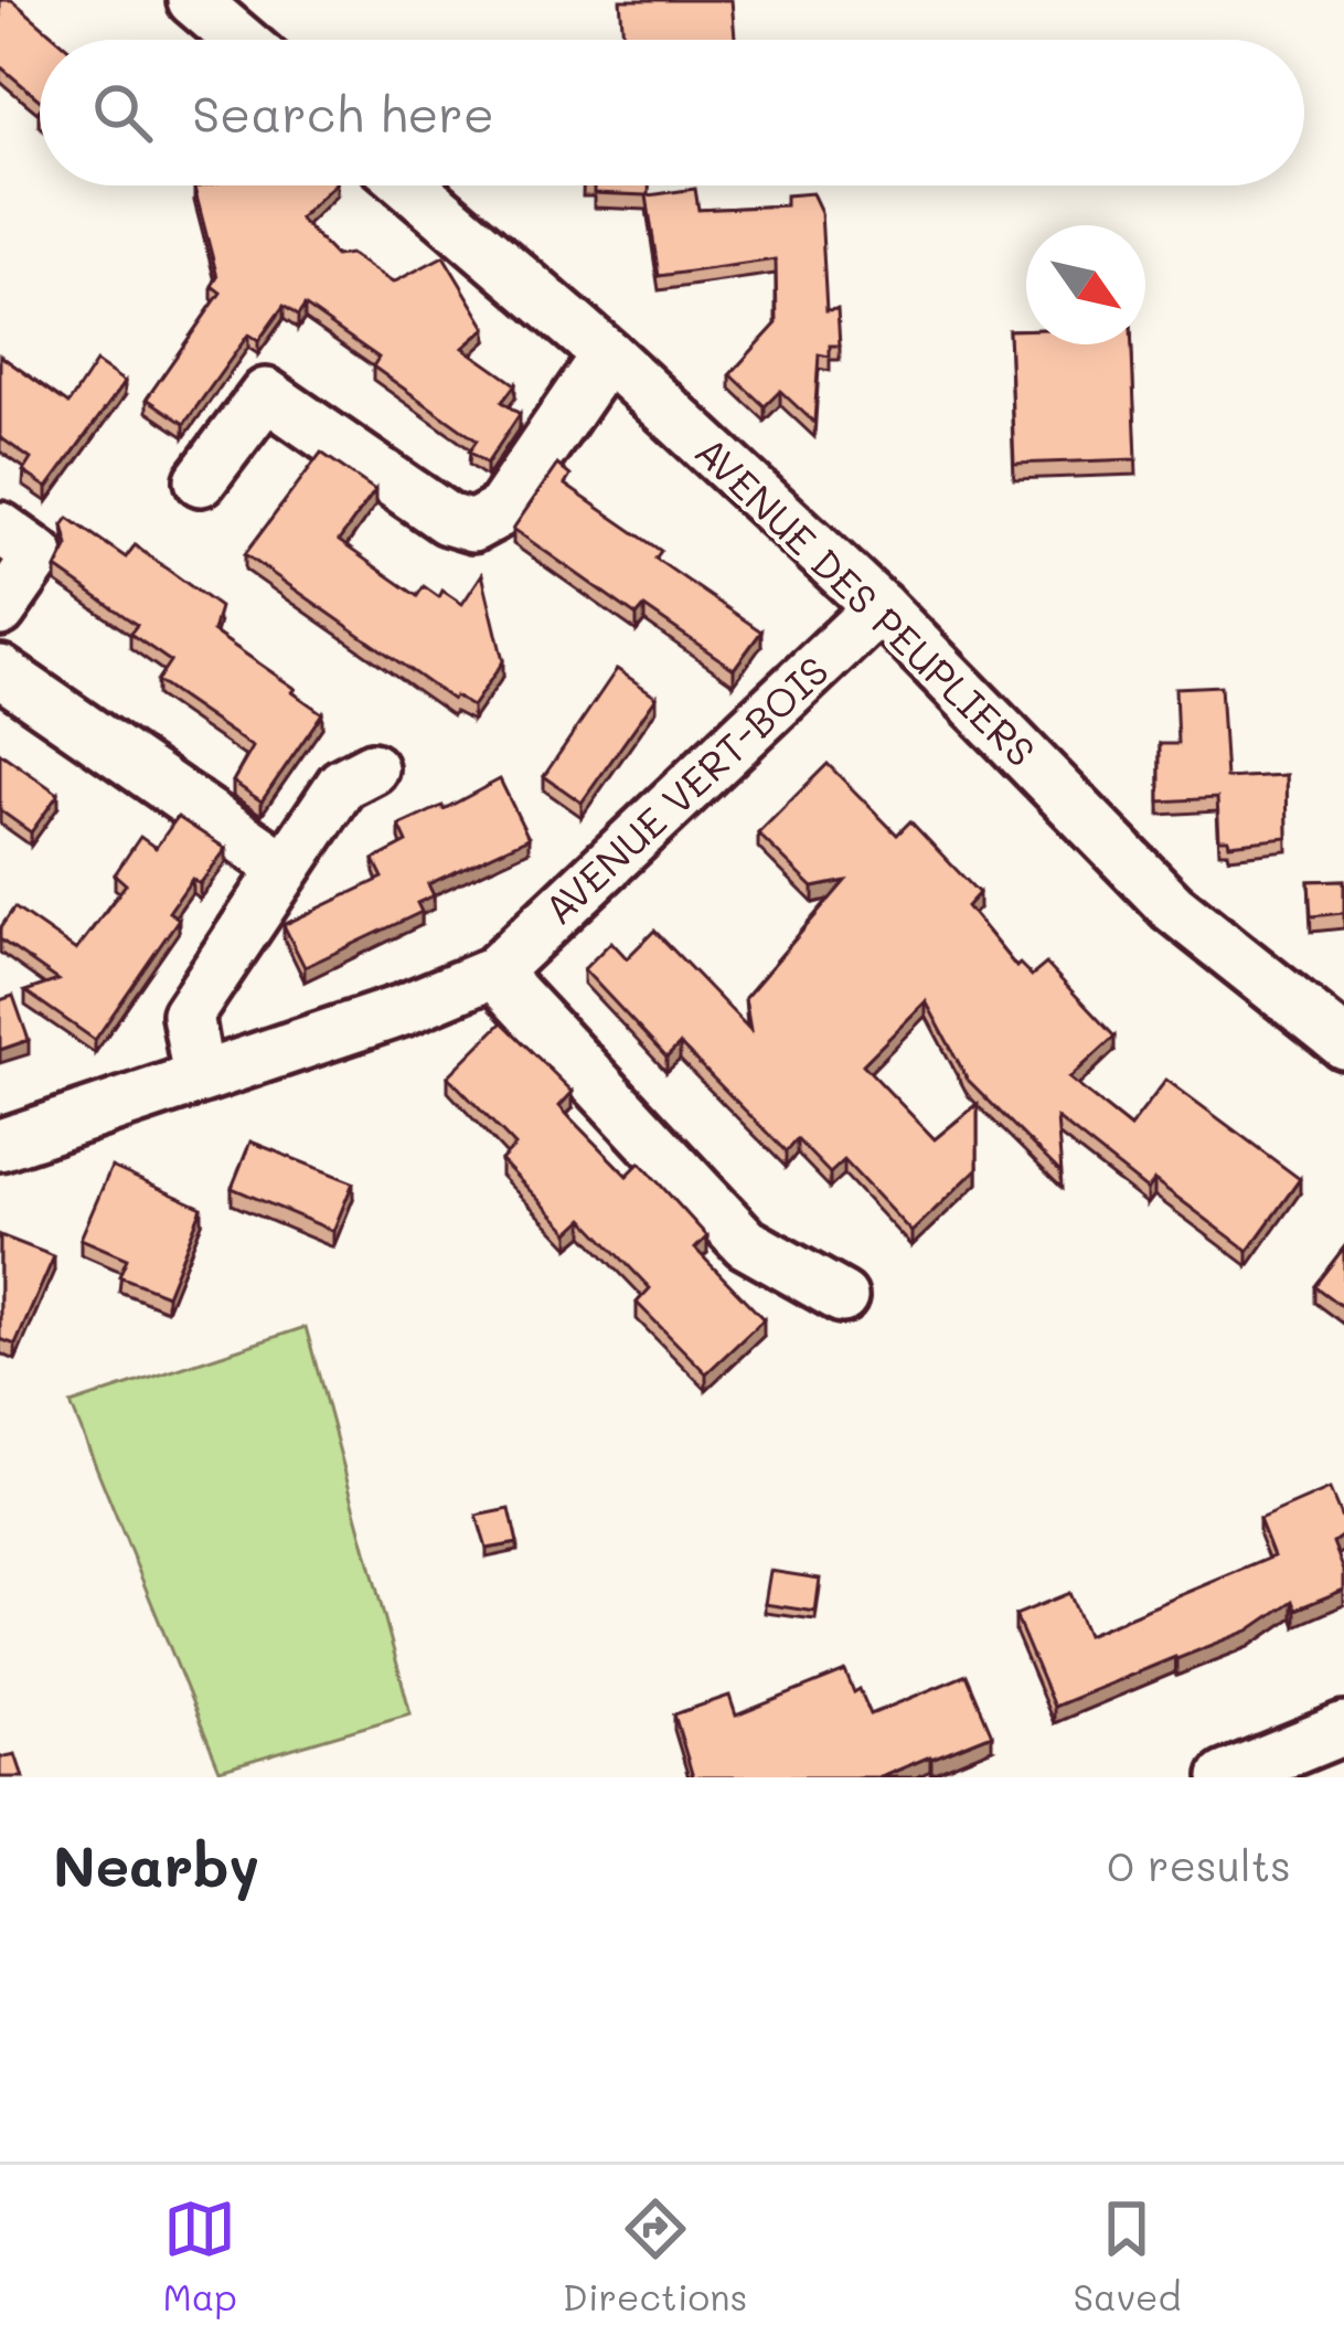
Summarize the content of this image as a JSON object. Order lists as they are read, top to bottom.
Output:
{
  "streets": {
    "street": ["AVENUE DES PEUPLIERS", "AVENUE VERT-BOIS"]
  },
  "crossings": [
    ["AVENUE DES PEUPLIERS", "AVENUE VERT-BOIS"]
  ],
  "north": "bottom right",
  "page": {
    "search": "Search here",
    "heading": ["Nearby", "0 results"],
    "nav": ["Map", "Directions", "Saved"]
  }
}
